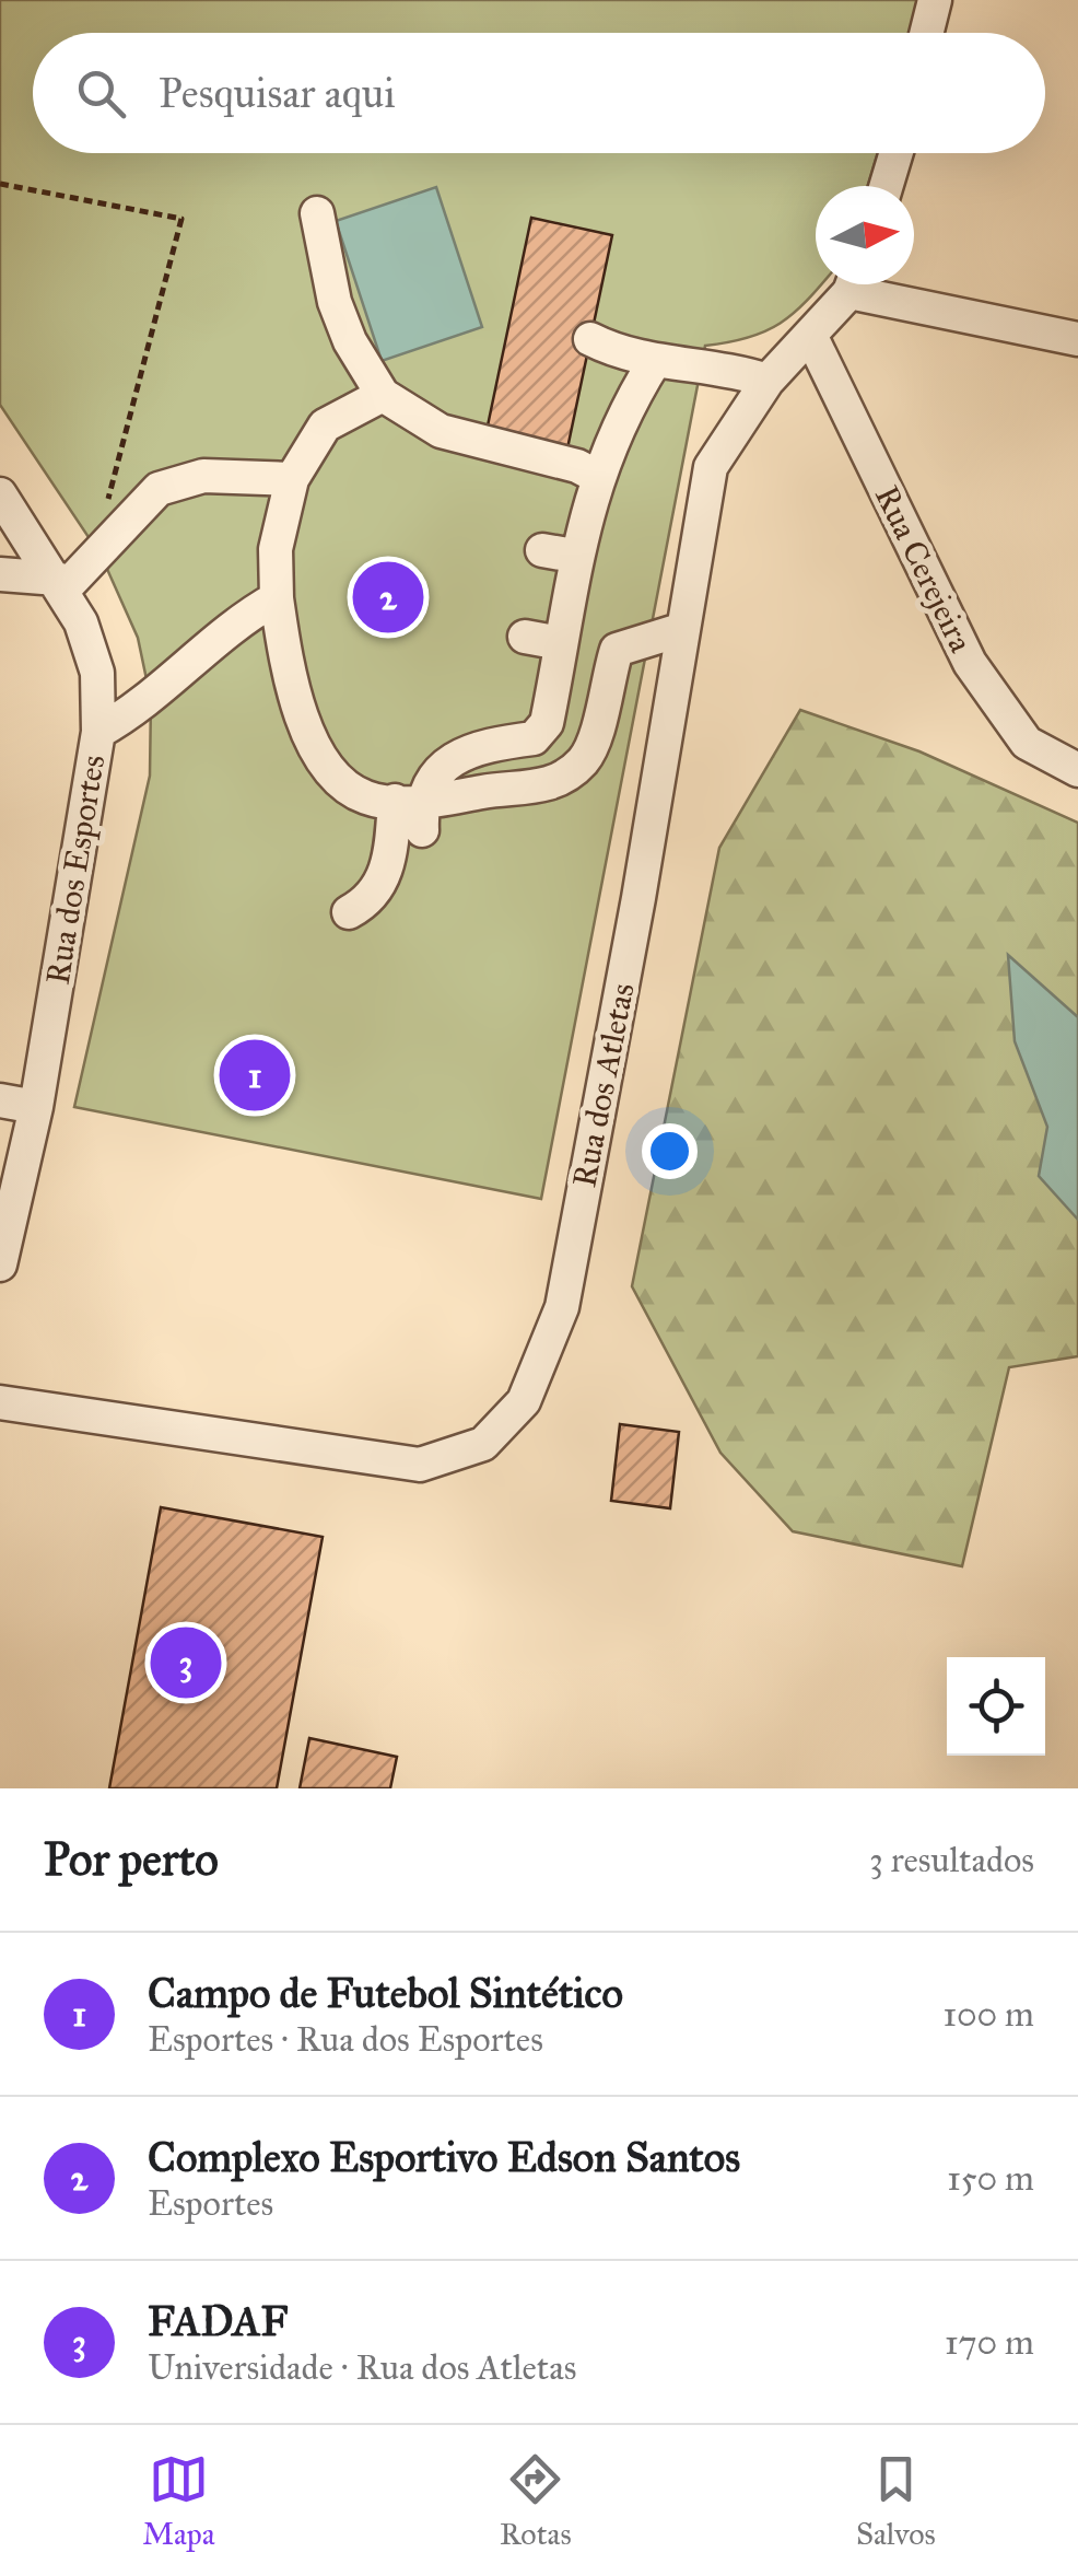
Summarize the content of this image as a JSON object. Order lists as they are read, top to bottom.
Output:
{
  "streets": {
    "street": ["Rua Cerejeira", "Rua dos Esportes", "Rua dos Atletas"]
  },
  "crossings": [
    ["Rua Cerejeira", "Rua dos Atletas"]
  ],
  "north": "right",
  "page": {
    "search": "Pesquisar aqui",
    "pins": ["2", "1", "3"],
    "heading": ["Por perto", "3 resultados"],
    "list": [
      {
        "mark": "1",
        "name": "Campo de Futebol Sintético",
        "note": "Esportes · Rua dos Esportes",
        "value": "100 m"
      },
      {
        "mark": "2",
        "name": "Complexo Esportivo Edson Santos",
        "note": "Esportes",
        "value": "150 m"
      },
      {
        "mark": "3",
        "name": "FADAF",
        "note": "Universidade · Rua dos Atletas",
        "value": "170 m"
      }
    ],
    "nav": ["Mapa", "Rotas", "Salvos"]
  }
}
